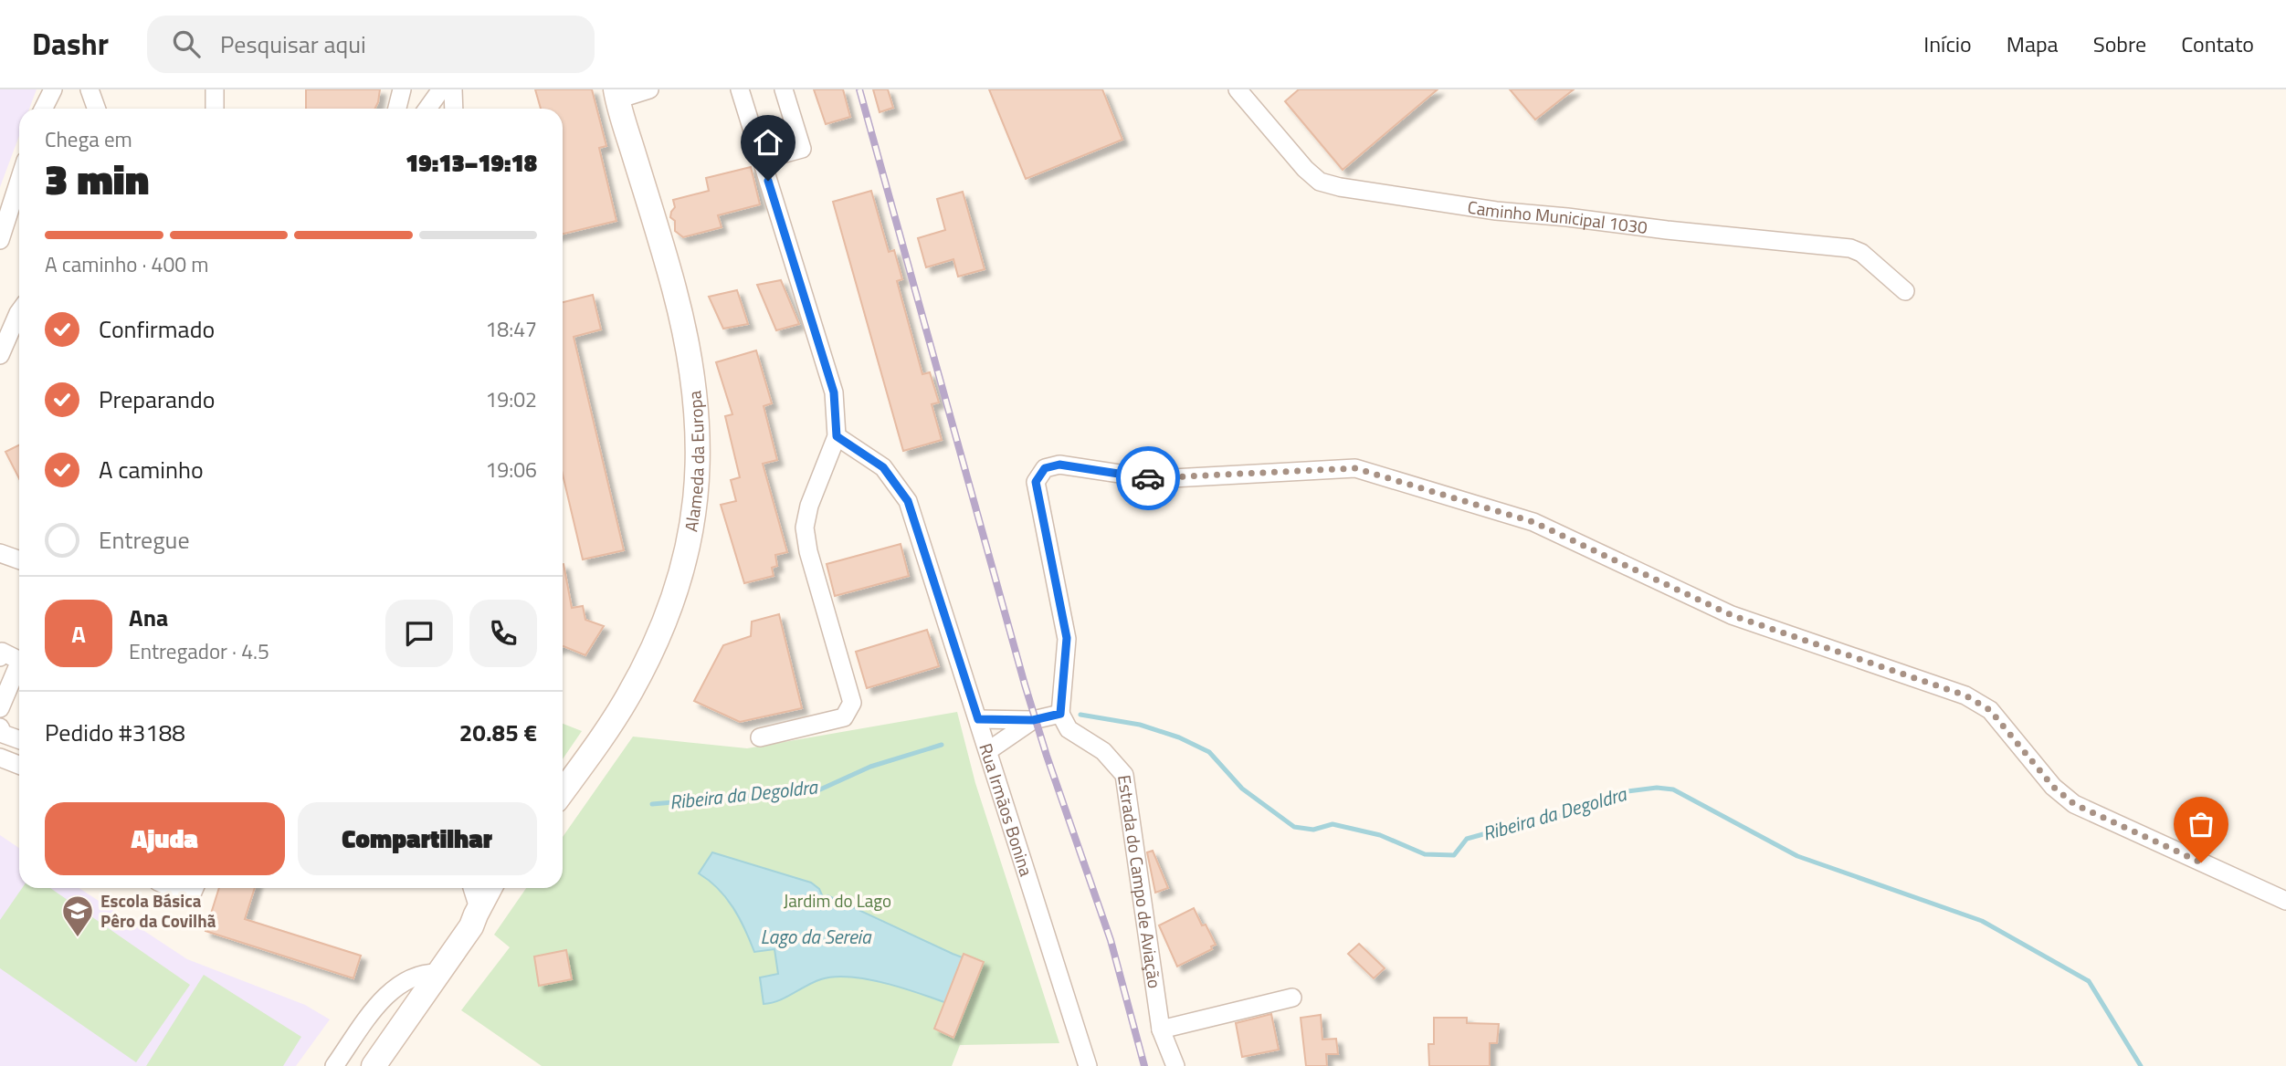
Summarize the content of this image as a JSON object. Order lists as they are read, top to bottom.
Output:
{
  "streets": {
    "main road": ["Alameda da Europa"],
    "street": ["Caminho Municipal 1030", "Rua Irmãos Bonina", "Estrada do Campo de Aviação"]
  },
  "water": ["Ribeira da Degoldra", "Lago da Sereia"],
  "parks": ["Jardim do Lago"],
  "places": {
    "school or university": ["Escola Básica Pêro da Covilhã"]
  },
  "page": {
    "header": "Dashr",
    "search": "Pesquisar aqui",
    "nav": [
      "Início",
      "Mapa",
      "Sobre",
      "Contato"
    ],
    "heading": ["3 min", "Chega em", "19:13–19:18"],
    "panel": [
      "Ana",
      "Entregador · 4.5",
      "Pedido #3188",
      "20.85 €"
    ],
    "bar": "A caminho · 400 m",
    "list": [
      ["Confirmado", "18:47"],
      ["Preparando", "19:02"],
      ["A caminho", "19:06"],
      "Entregue"
    ],
    "round": "A",
    "buttons": ["Ajuda", "Compartilhar"]
  }
}
